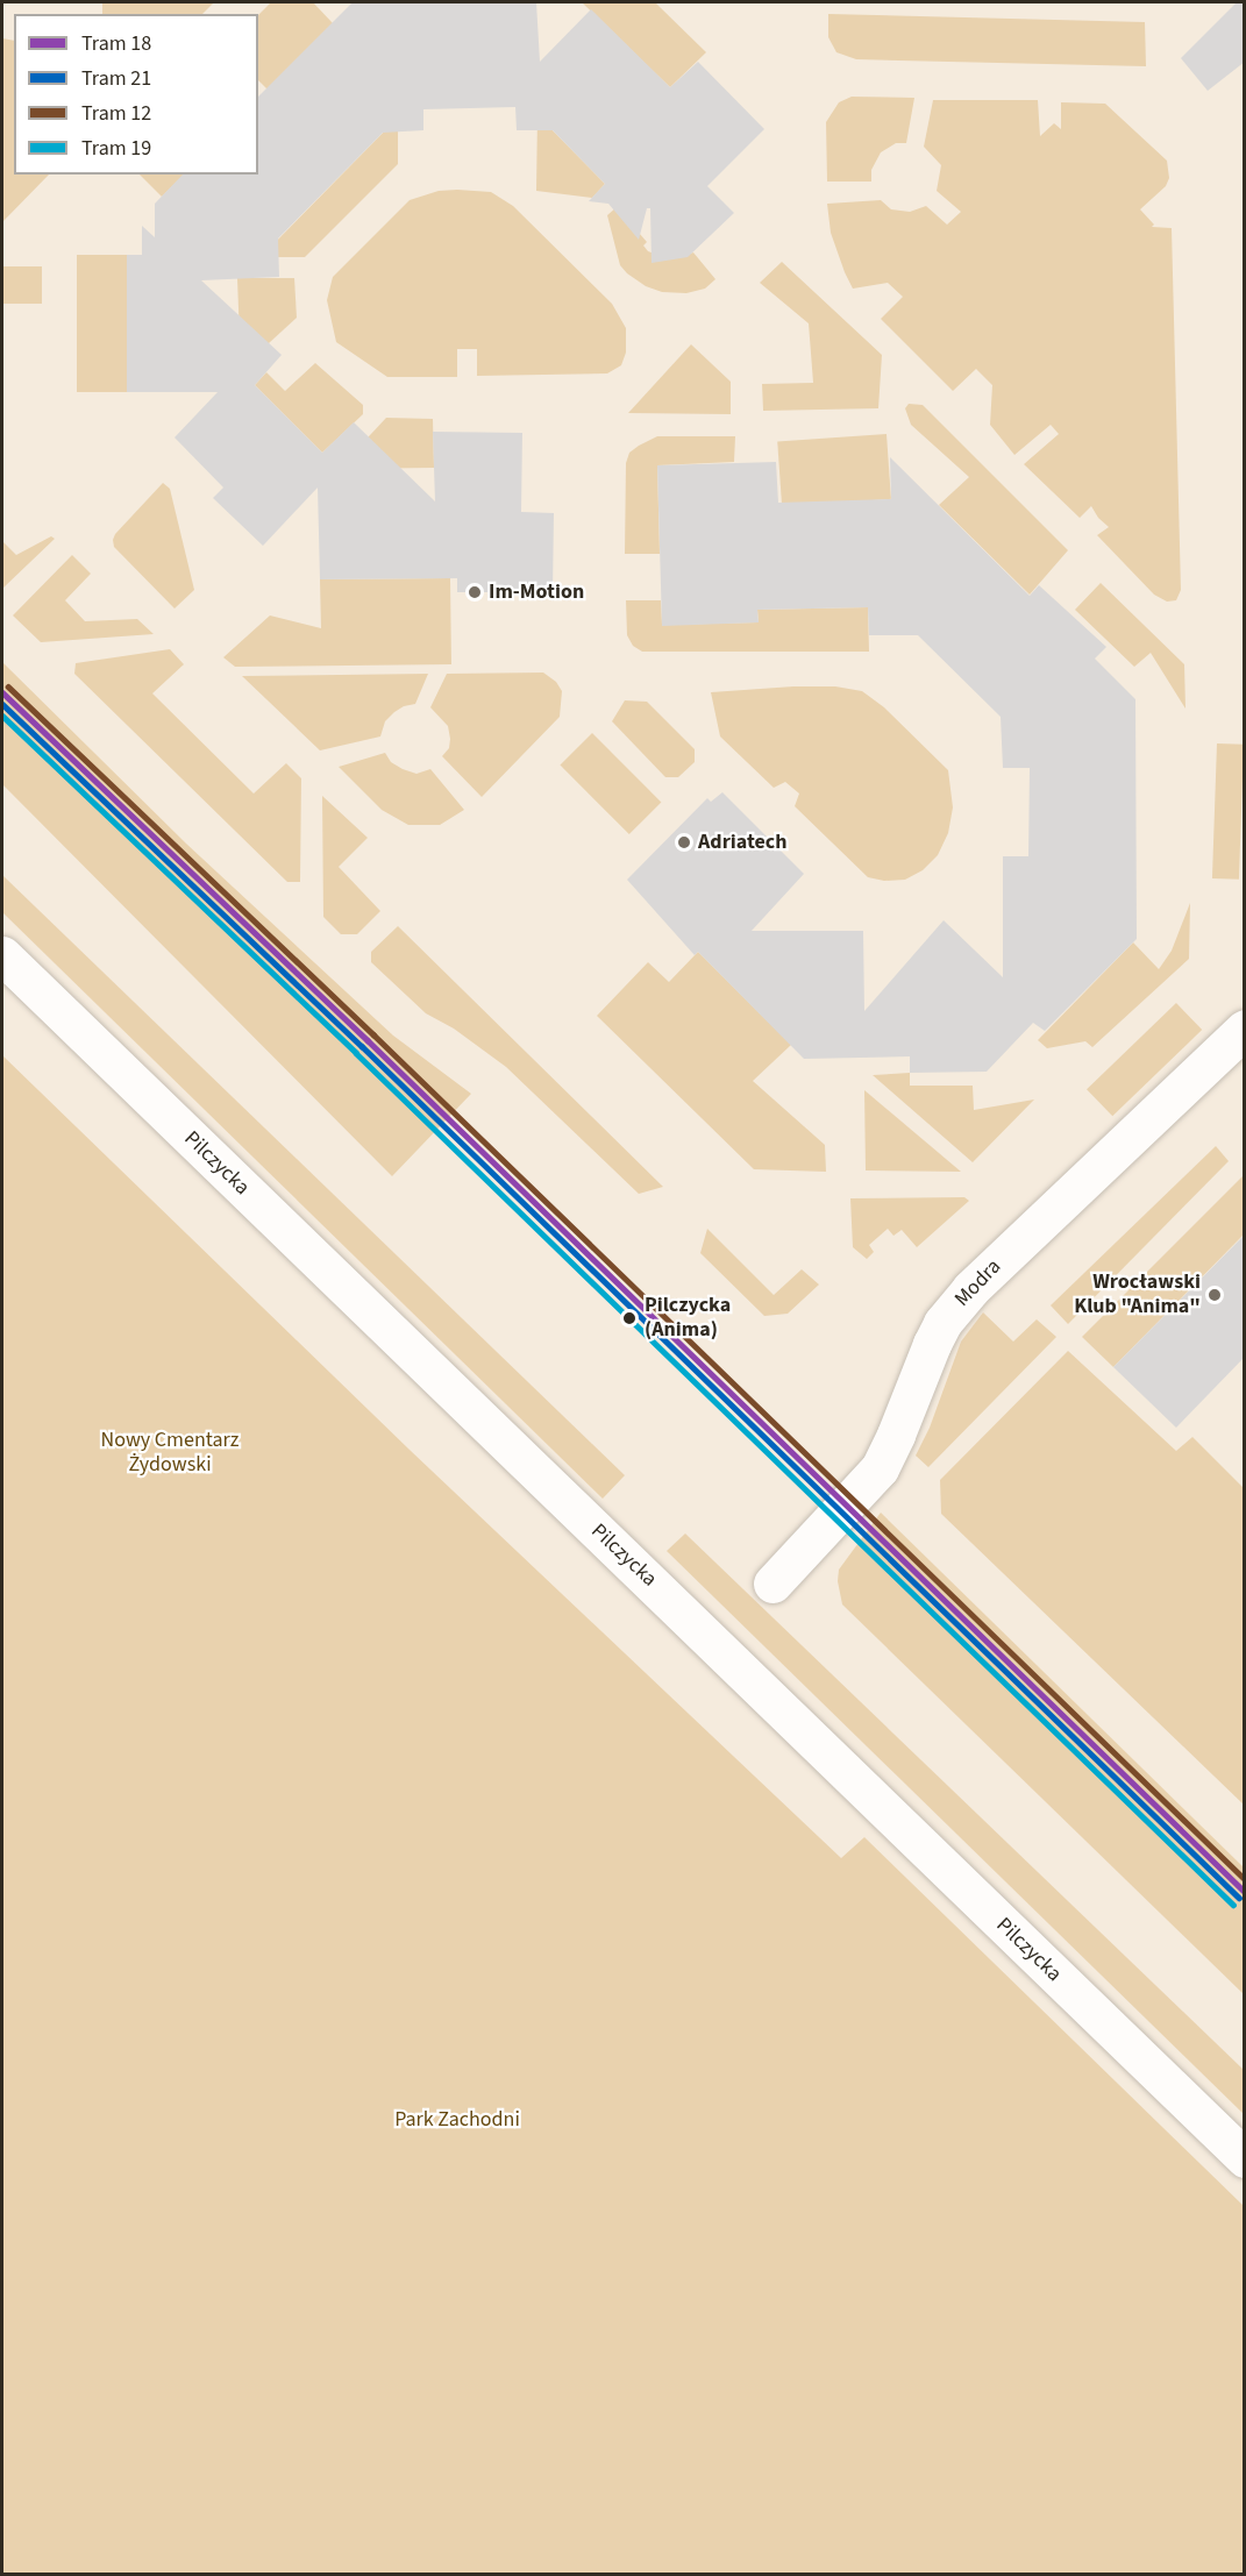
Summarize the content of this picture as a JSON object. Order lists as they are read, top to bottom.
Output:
{
  "streets": {
    "street": ["Pilczycka", "Modra"]
  },
  "parks": ["Nowy Cmentarz Żydowski", "Park Zachodni"],
  "places": [
    "Im-Motion",
    "Adriatech",
    "Wrocławski Klub \"Anima\"",
    "Pilczycka (Anima)"
  ],
  "lines": [
    "tram line 12",
    "tram line 18",
    "tram line 21",
    "tram line 19"
  ],
  "legend": [
    "Tram 18",
    "Tram 21",
    "Tram 12",
    "Tram 19"
  ]
}
